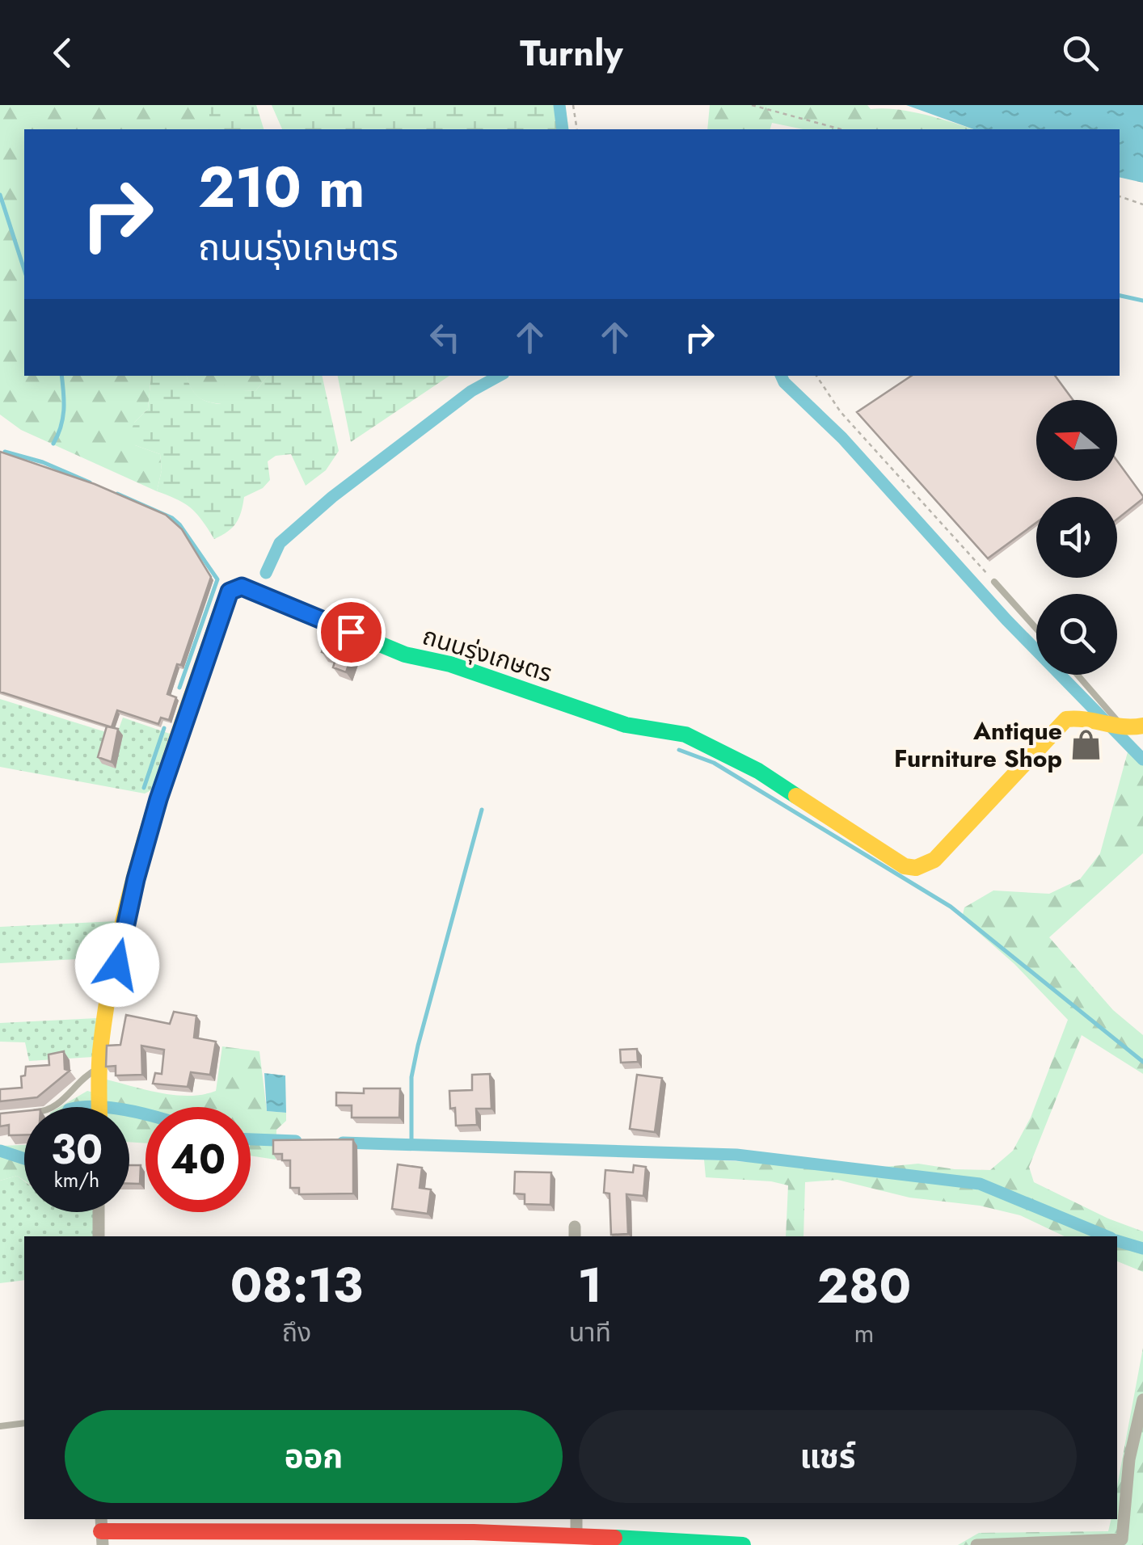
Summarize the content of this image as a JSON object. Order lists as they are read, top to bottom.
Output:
{
  "streets": {
    "street": ["ถนนรุ่งเกษตร"]
  },
  "places": {
    "shop": ["Antique Furniture Shop"]
  },
  "north": "left",
  "page": {
    "header": "Turnly",
    "turn": ["210 m", "ถนนรุ่งเกษตร"],
    "speed": "30 km/h",
    "limit": "40",
    "eta": [
      "08:13",
      "ถึง",
      "1",
      "นาที",
      "280",
      "m"
    ],
    "buttons": ["ออก", "แชร์"]
  }
}
